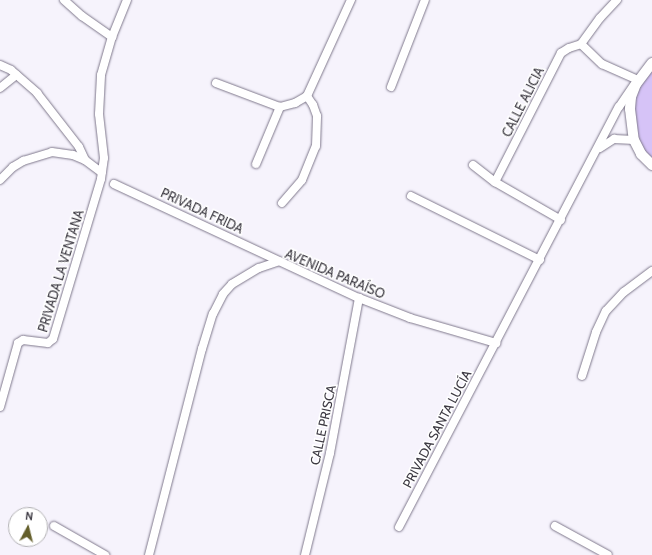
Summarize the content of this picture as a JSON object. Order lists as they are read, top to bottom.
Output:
{
  "streets": {
    "street": [
      "CALLE ALICIA",
      "PRIVADA FRIDA",
      "PRIVADA LA VENTANA",
      "AVENIDA PARAÍSO",
      "CALLE PRISCA",
      "PRIVADA SANTA LUCÍA"
    ]
  },
  "crossings": [
    ["PRIVADA FRIDA", "AVENIDA PARAÍSO"],
    ["AVENIDA PARAÍSO", "CALLE PRISCA"],
    ["AVENIDA PARAÍSO", "PRIVADA SANTA LUCÍA"]
  ],
  "north": "top"
}
